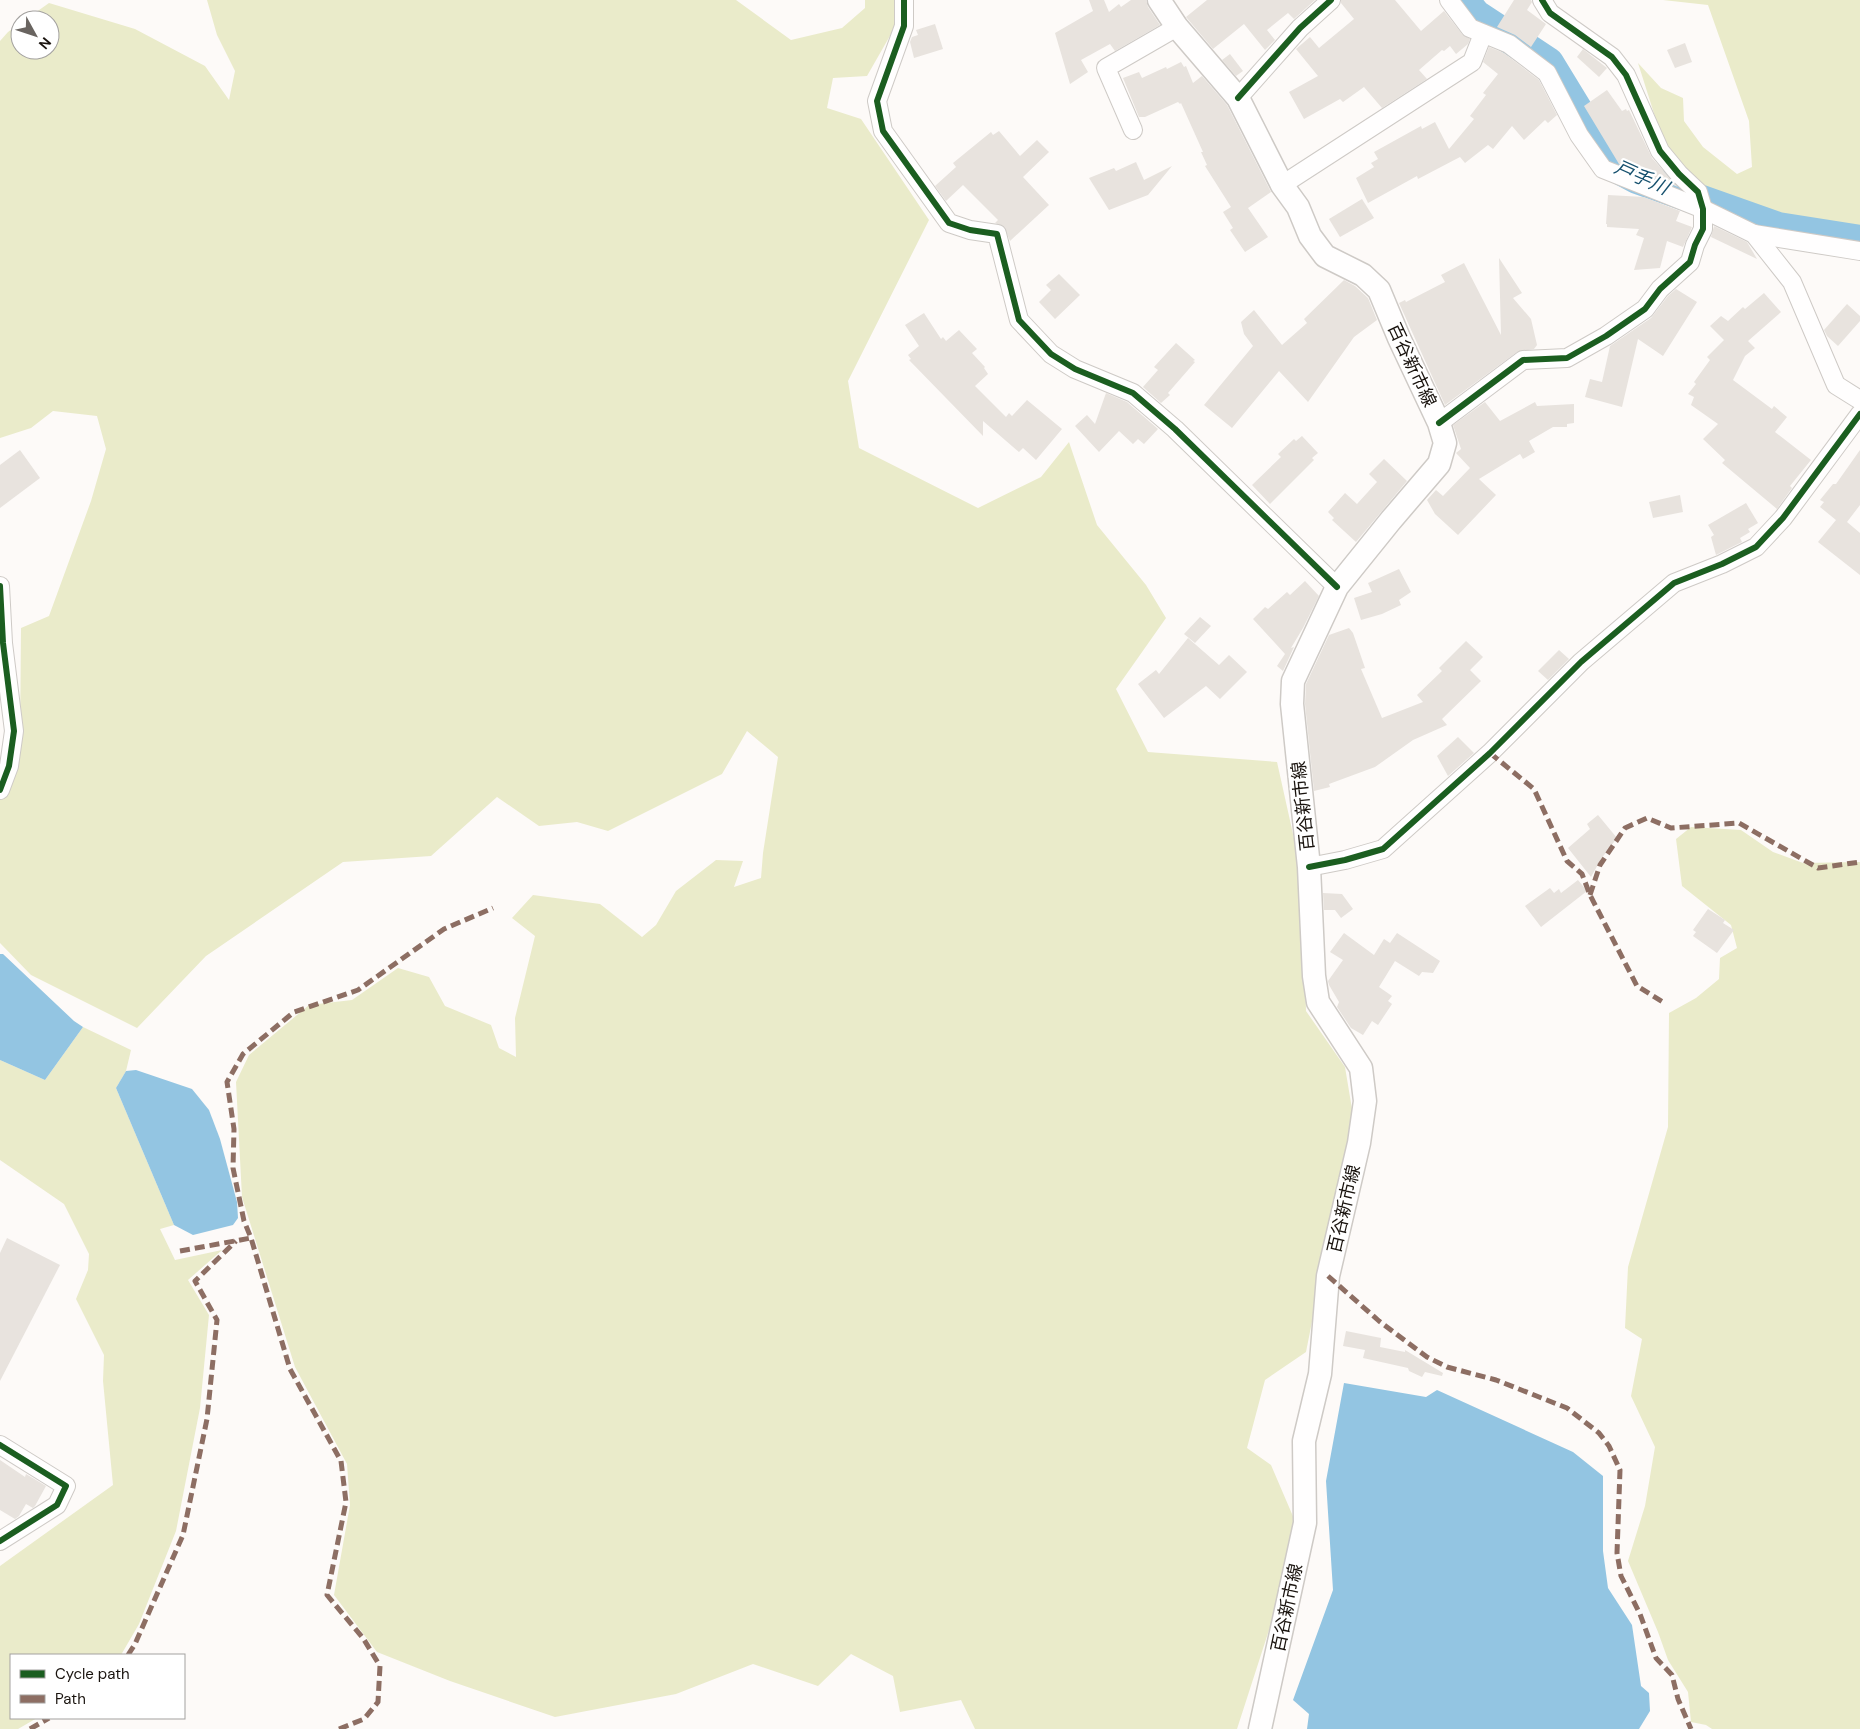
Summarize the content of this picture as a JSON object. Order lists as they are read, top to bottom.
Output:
{
  "streets": {
    "main road": ["百谷新市線"]
  },
  "water": ["戸手川"],
  "legend": ["Cycle path", "Path"],
  "north": "bottom right"
}
